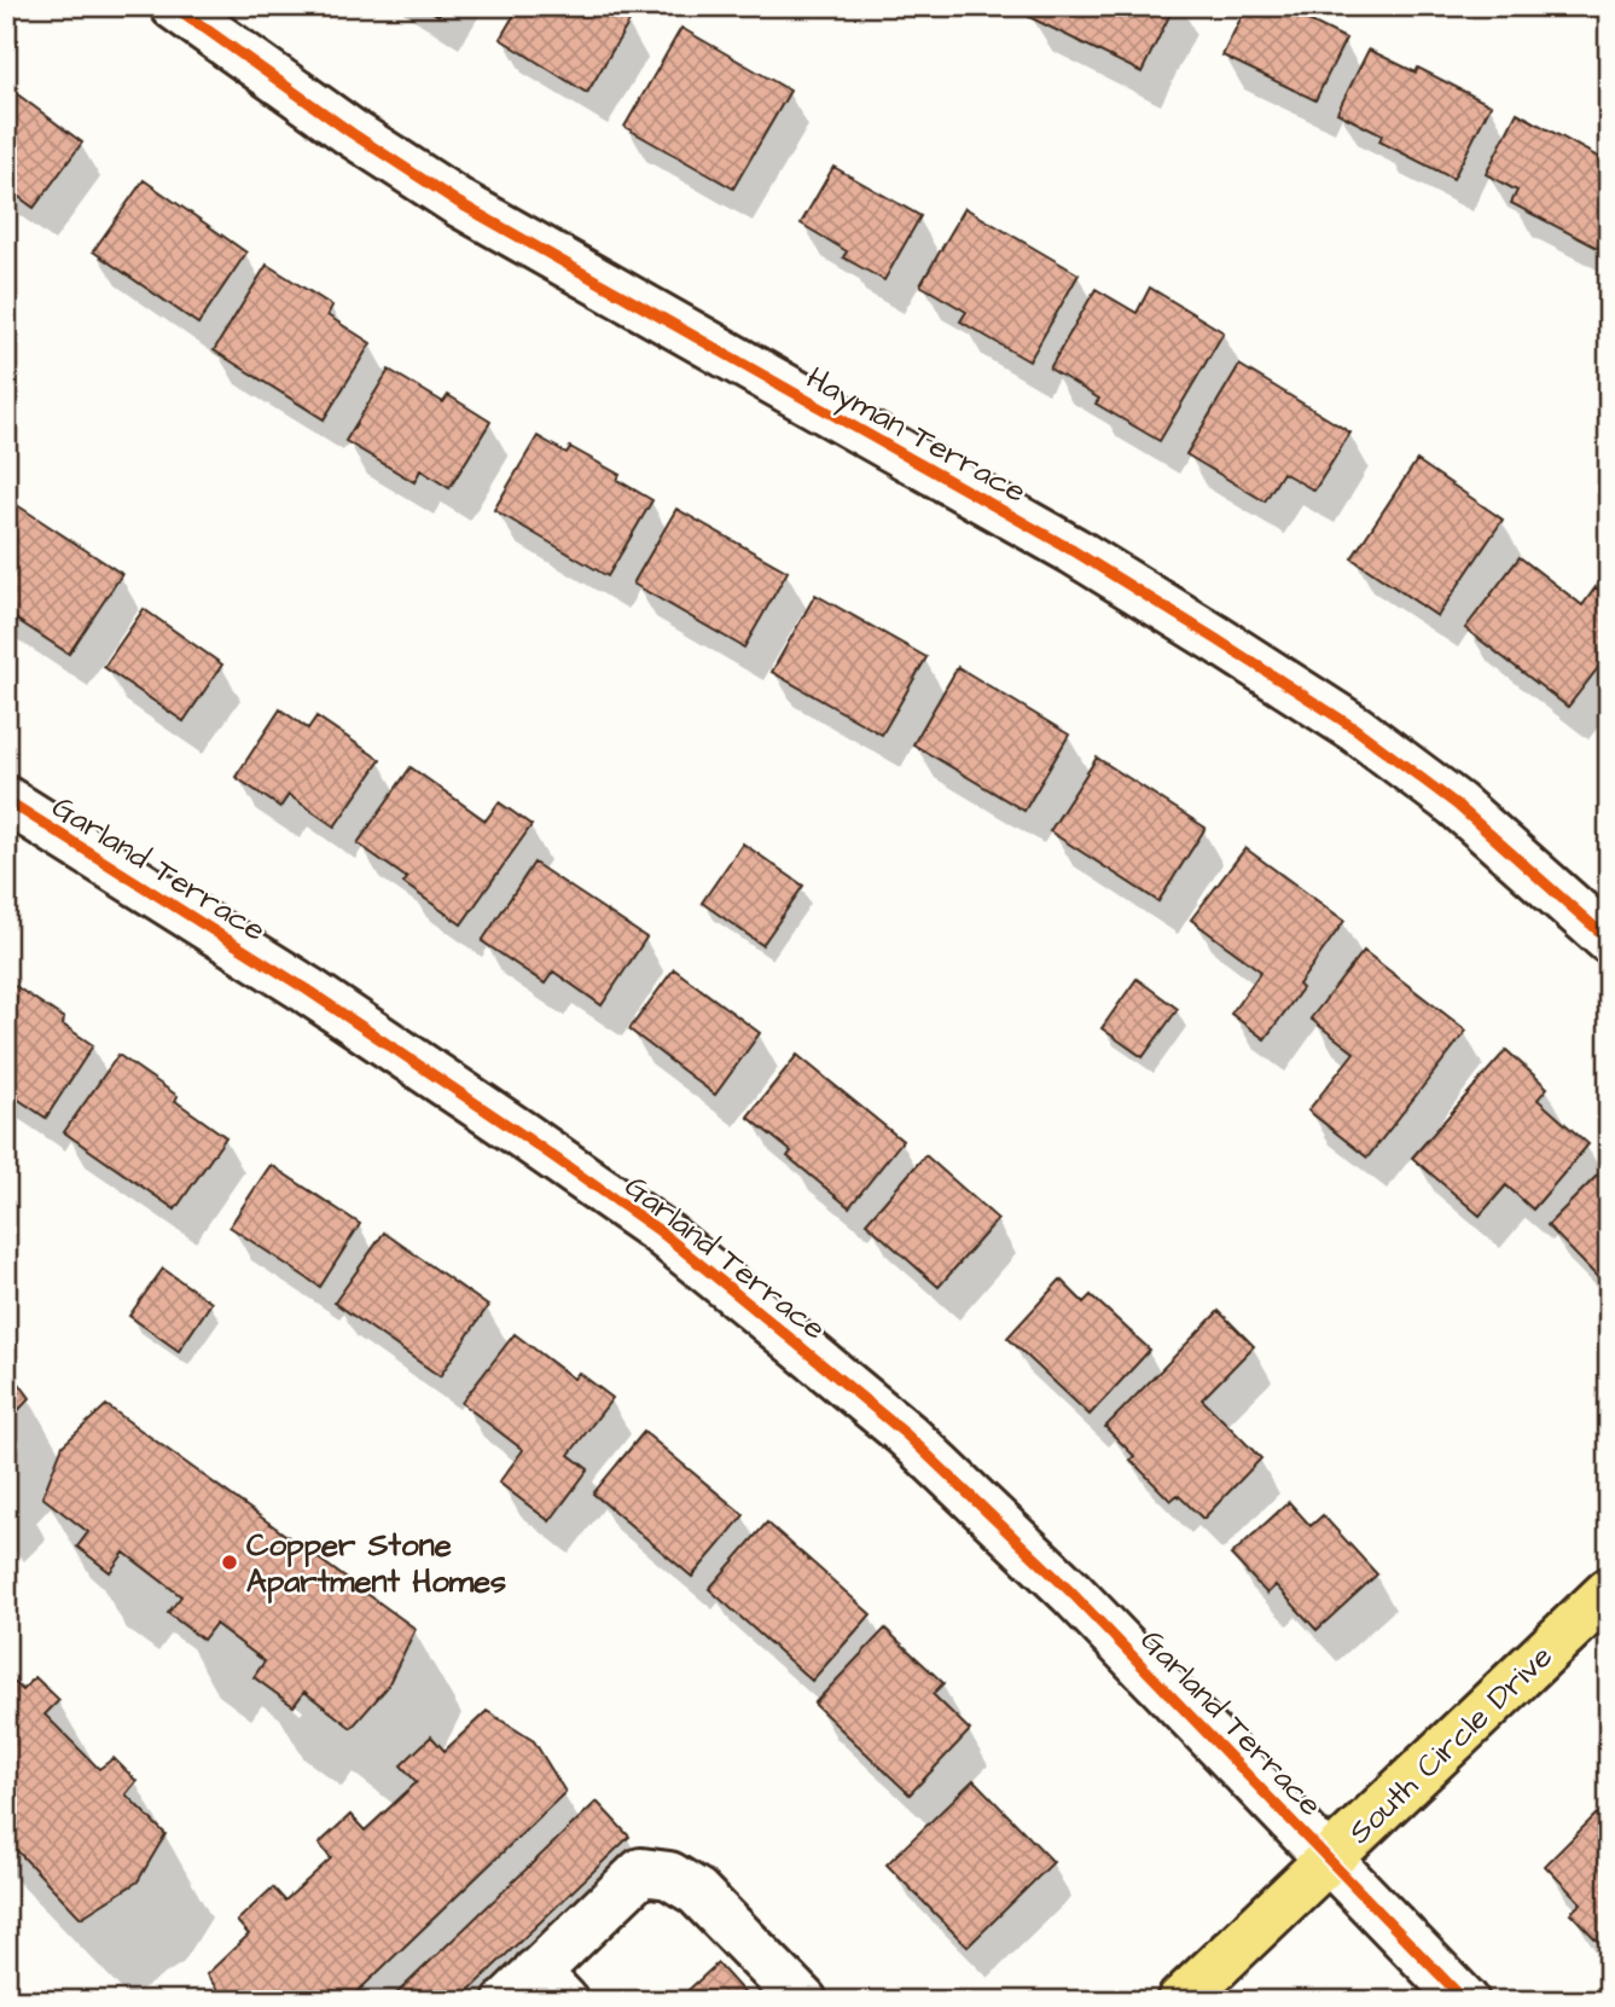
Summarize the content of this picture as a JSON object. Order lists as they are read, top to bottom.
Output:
{
  "streets": {
    "main road": ["South Circle Drive"],
    "street": ["Hayman Terrace", "Garland Terrace"]
  },
  "crossings": [
    ["Garland Terrace", "South Circle Drive"]
  ],
  "places": ["Copper Stone Apartment Homes"]
}
